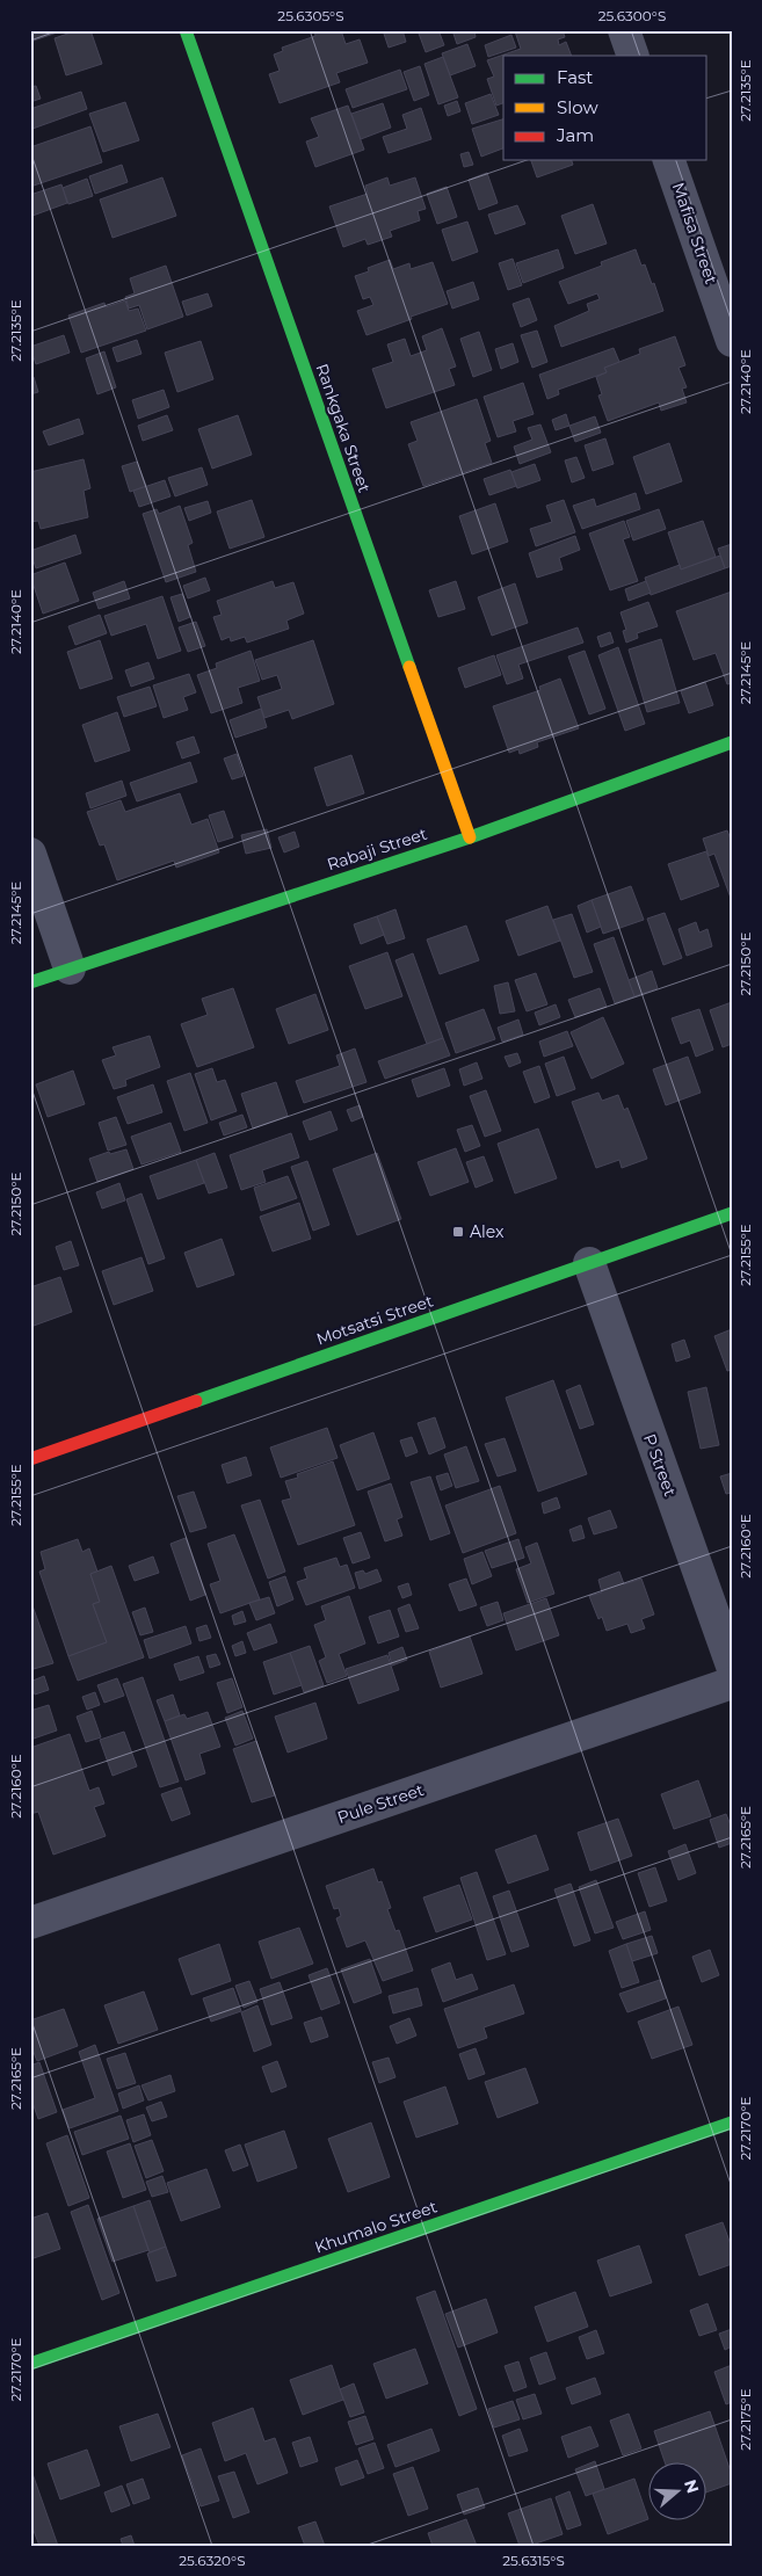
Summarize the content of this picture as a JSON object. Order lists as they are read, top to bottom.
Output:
{
  "streets": {
    "street": [
      "Mafisa Street",
      "Rankgaka Street",
      "Rabaji Street",
      "Motsatsi Street",
      "P Street",
      "Pule Street",
      "Khumalo Street"
    ]
  },
  "crossings": [
    ["Rankgaka Street", "Rabaji Street"],
    ["Motsatsi Street", "P Street"]
  ],
  "places": {
    "transit": ["Alex"]
  },
  "legend": ["Fast", "Slow", "Jam"],
  "north": "right",
  "coordinates": [
    "25.6305°S",
    "25.6300°S",
    "27.2135°E",
    "27.2140°E",
    "27.2145°E",
    "27.2150°E",
    "27.2155°E",
    "27.2160°E",
    "27.2165°E",
    "27.2170°E",
    "27.2175°E",
    "25.6320°S",
    "25.6315°S"
  ]
}
